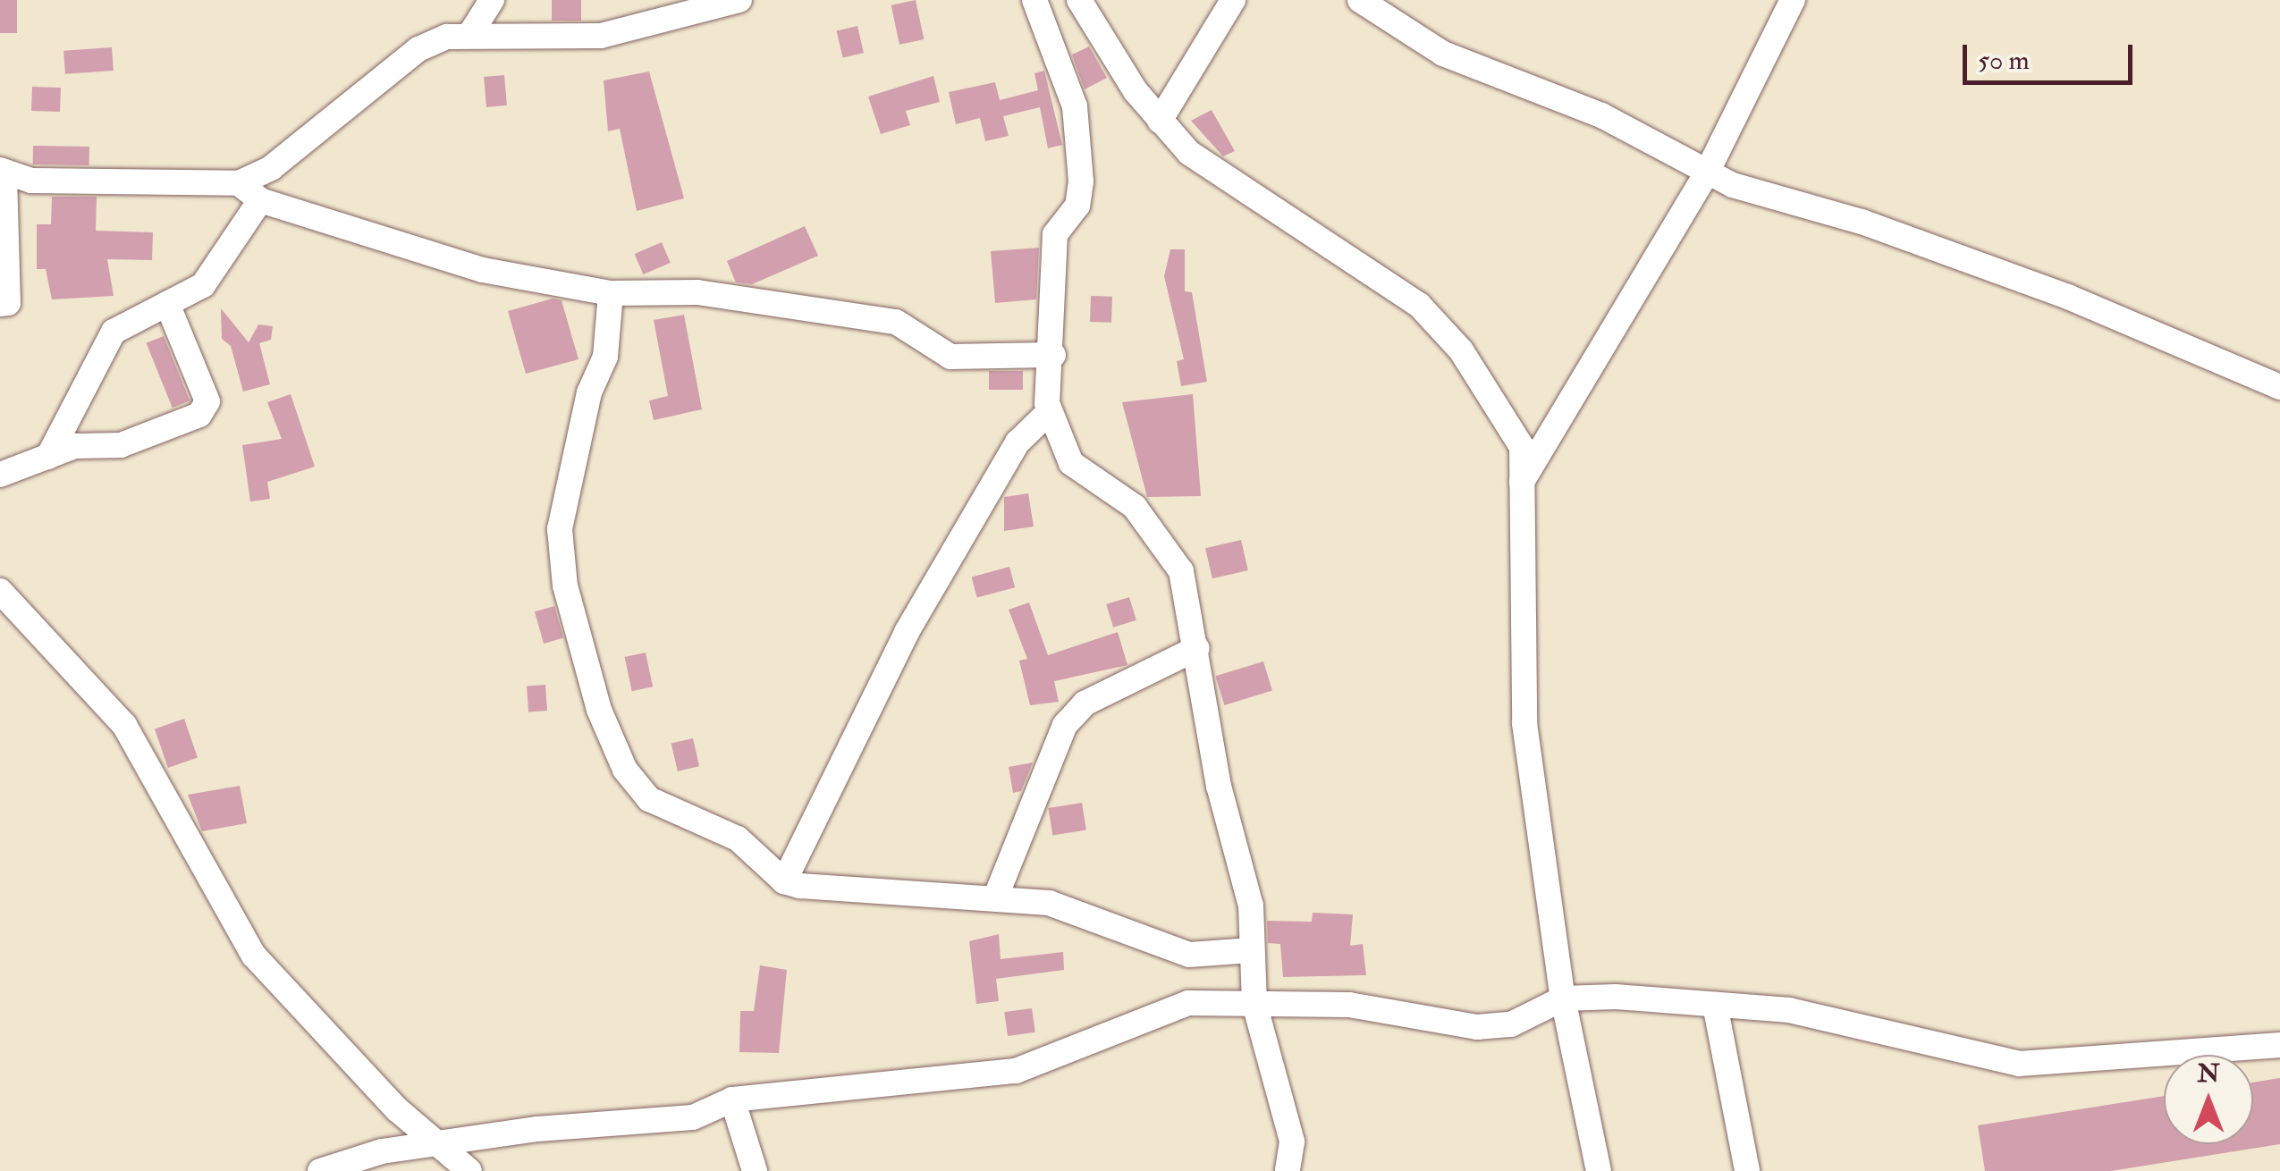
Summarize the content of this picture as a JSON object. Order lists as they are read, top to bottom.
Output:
{
  "scale_bar": "50 m",
  "north": "top"
}
